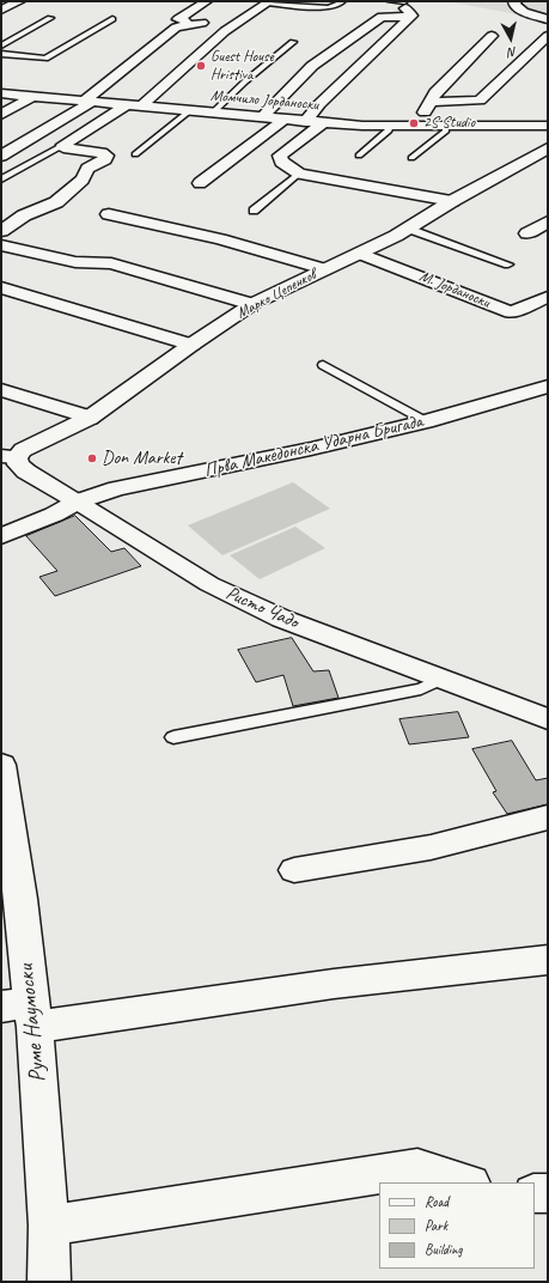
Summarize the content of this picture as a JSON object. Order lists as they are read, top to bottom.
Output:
{
  "streets": {
    "street": [
      "Момчило Јорданоски",
      "М. Јорданоски",
      "Марко Цепенков",
      "Прва Македонска Ударна Бригада",
      "Ристо Чадо",
      "Руме Наумоски"
    ]
  },
  "crossings": [
    ["М. Јорданоски", "Марко Цепенков"],
    ["Марко Цепенков", "Ристо Чадо"],
    ["Прва Македонска Ударна Бригада", "Ристо Чадо"]
  ],
  "places": ["Guest House Hristiva", "2S Studio", "Don Market"],
  "legend": ["Road", "Park", "Building"],
  "north": "bottom"
}
